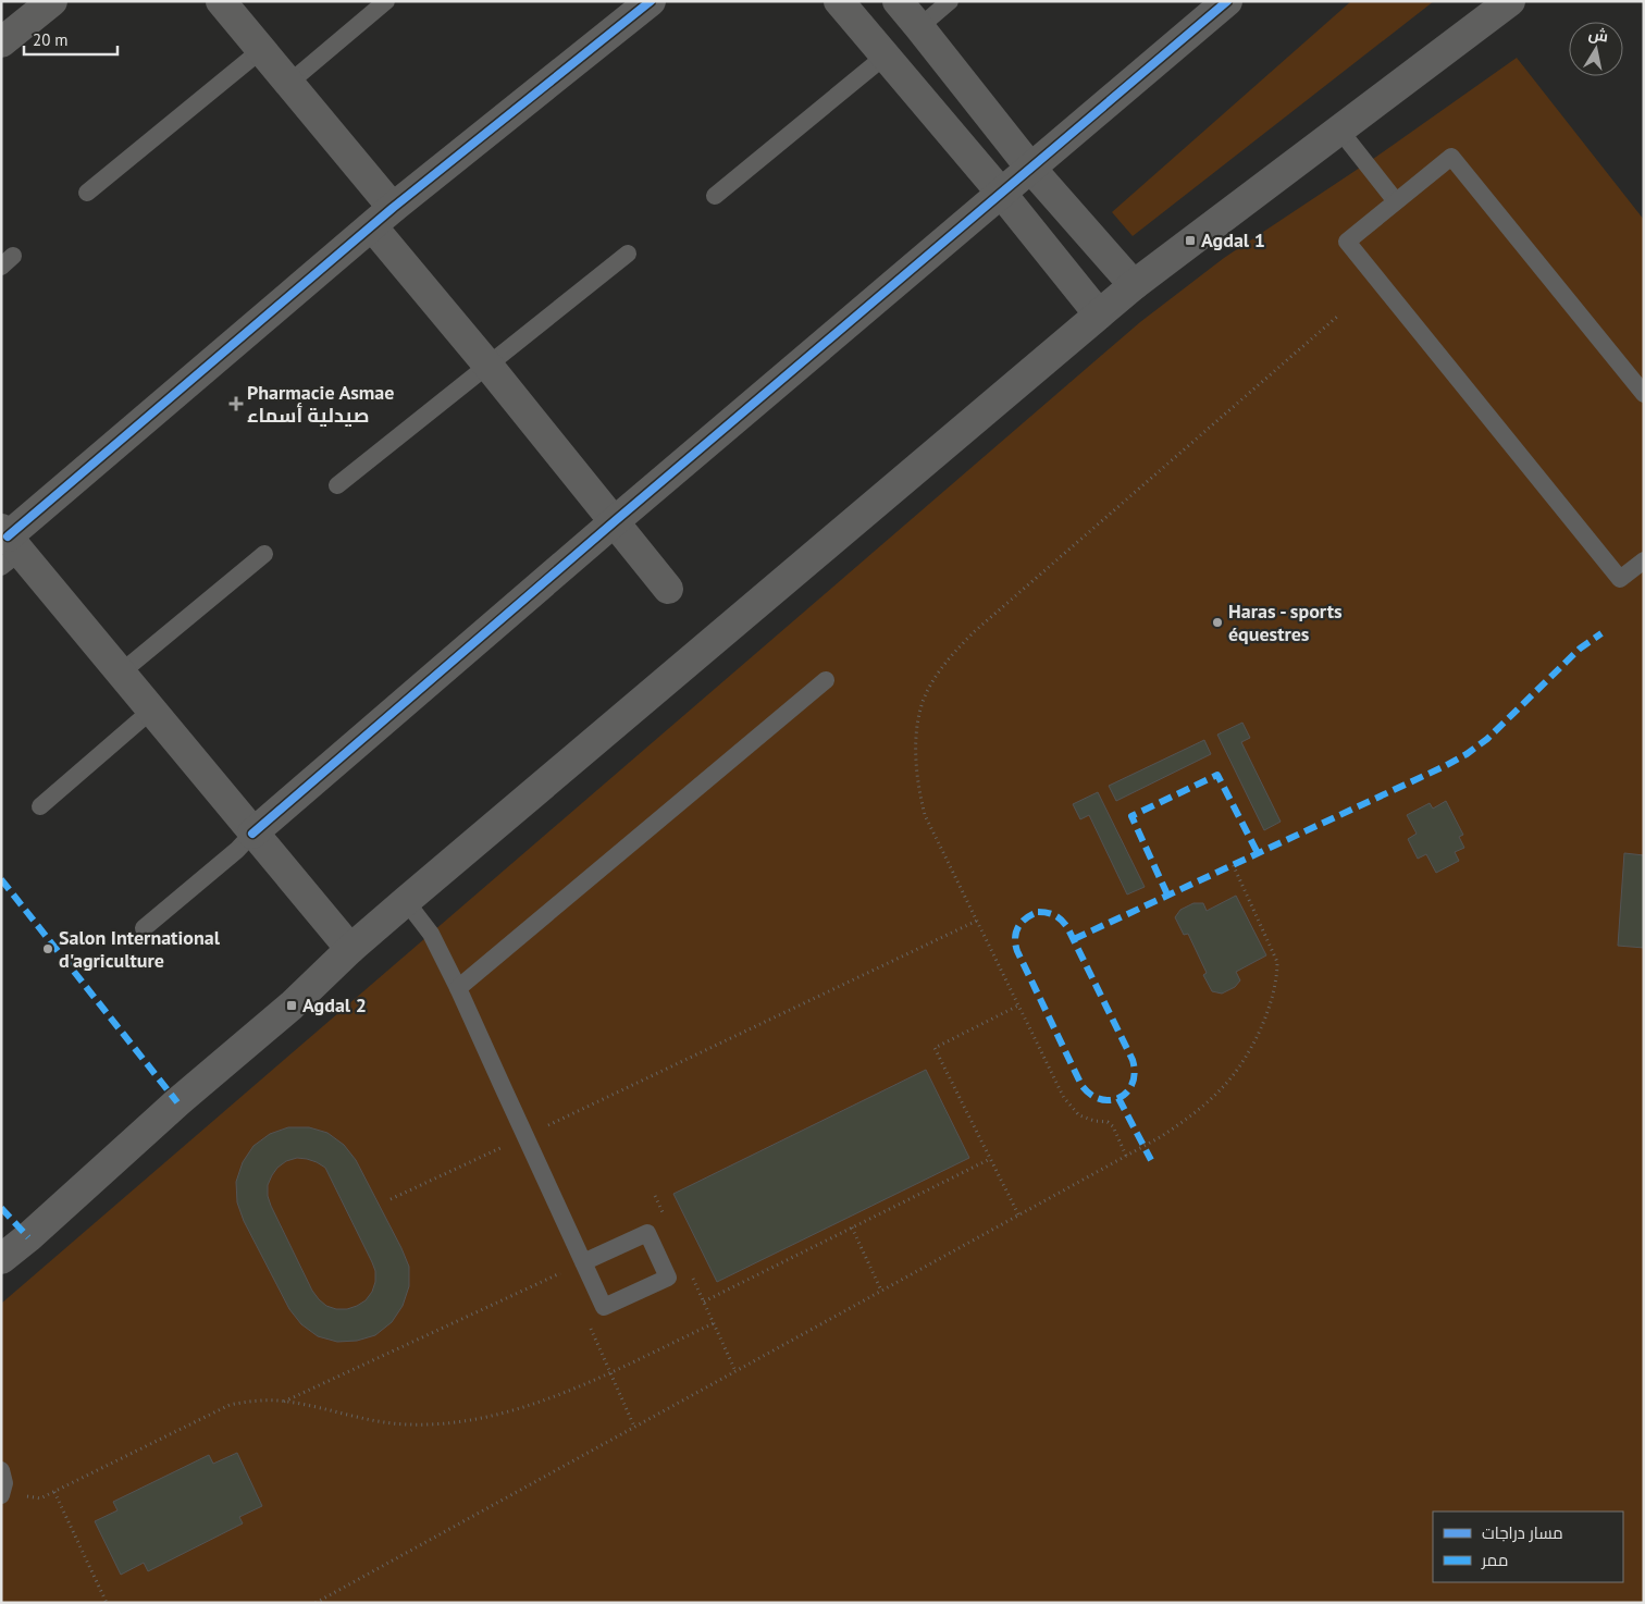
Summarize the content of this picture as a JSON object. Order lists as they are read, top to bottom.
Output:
{
  "places": {
    "transit": ["Agdal 1", "Agdal 2"],
    "health": ["Pharmacie Asmae صيدلية أسماء"],
    "other": ["Haras - sports équestres", "Salon International d'agriculture"]
  },
  "legend": ["مسار دراجات", "ممر"],
  "scale_bar": "20 m",
  "north": "top"
}
